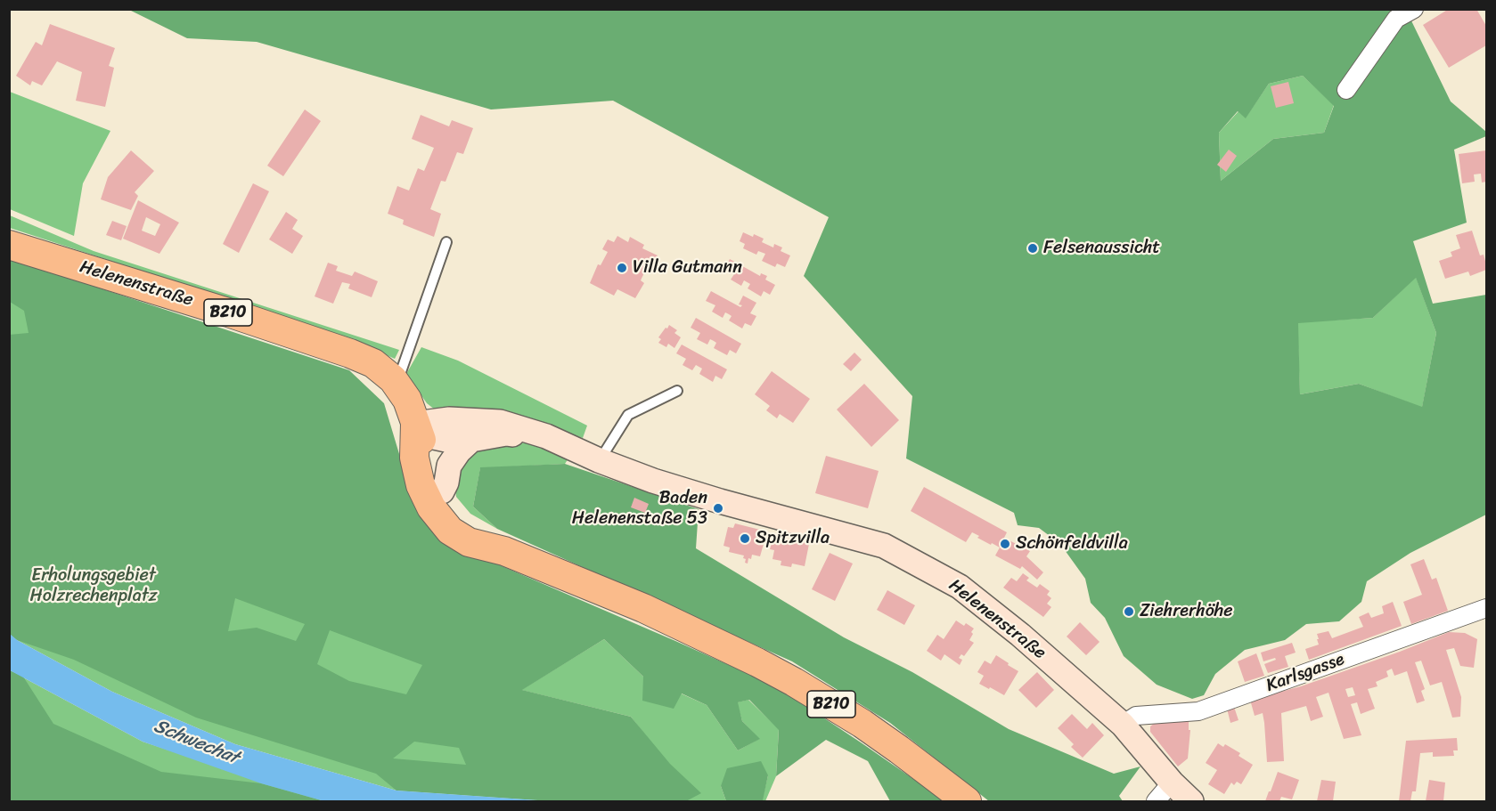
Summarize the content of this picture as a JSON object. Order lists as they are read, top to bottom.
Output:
{
  "streets": {
    "main road": ["Helenenstraße", "B210"],
    "street": ["Karlsgasse"]
  },
  "crossings": [
    ["Helenenstraße", "B210"],
    ["Helenenstraße", "Karlsgasse"]
  ],
  "water": ["Schwechat"],
  "parks": ["Erholungsgebiet Holzrechenplatz"],
  "places": [
    "Felsenaussicht",
    "Villa Gutmann",
    "Baden Helenenstaße 53",
    "Spitzvilla",
    "Schönfeldvilla",
    "Ziehrerhöhe"
  ]
}
